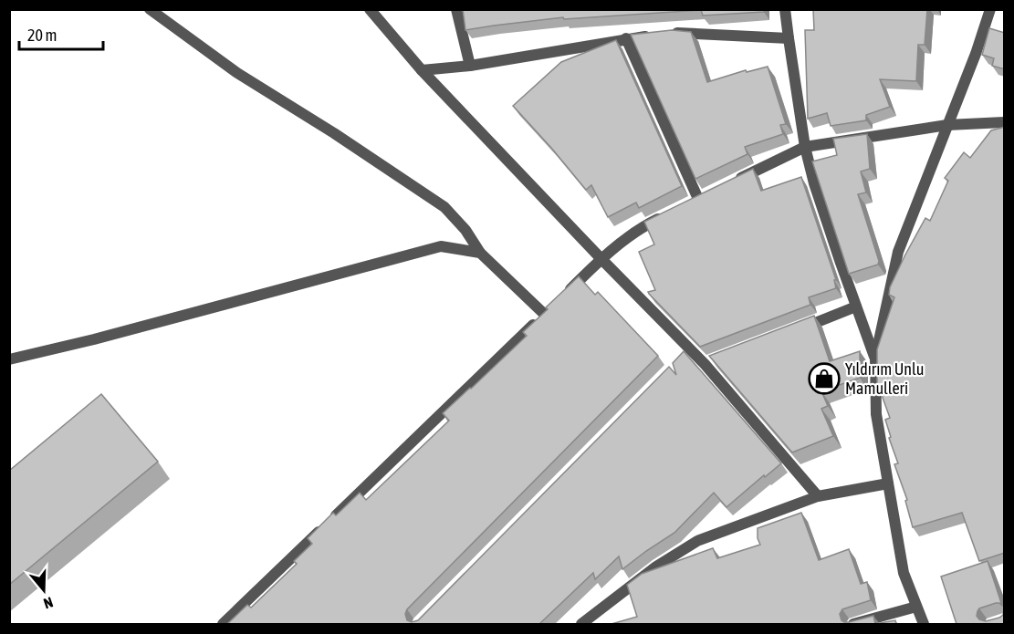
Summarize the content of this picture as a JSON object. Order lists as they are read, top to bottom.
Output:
{
  "places": {
    "shop": ["Yıldırım Unlu Mamulleri"]
  },
  "scale_bar": "20 m",
  "north": "bottom"
}
